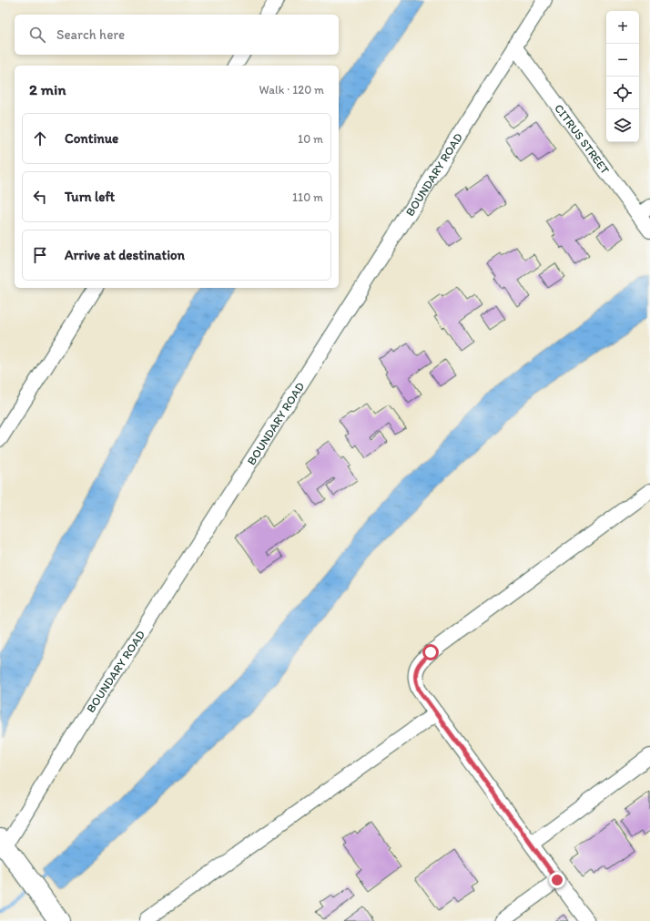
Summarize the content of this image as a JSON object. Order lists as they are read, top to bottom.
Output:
{
  "streets": {
    "street": ["CITRUS STREET", "BOUNDARY ROAD"]
  },
  "crossings": [
    ["CITRUS STREET", "BOUNDARY ROAD"]
  ],
  "page": {
    "map_buttons": ["+", "−"],
    "search": "Search here",
    "heading": ["2 min", "Walk · 120 m"],
    "list": [
      ["Continue", "10 m"],
      ["Turn left", "110 m"],
      "Arrive at destination"
    ]
  }
}
